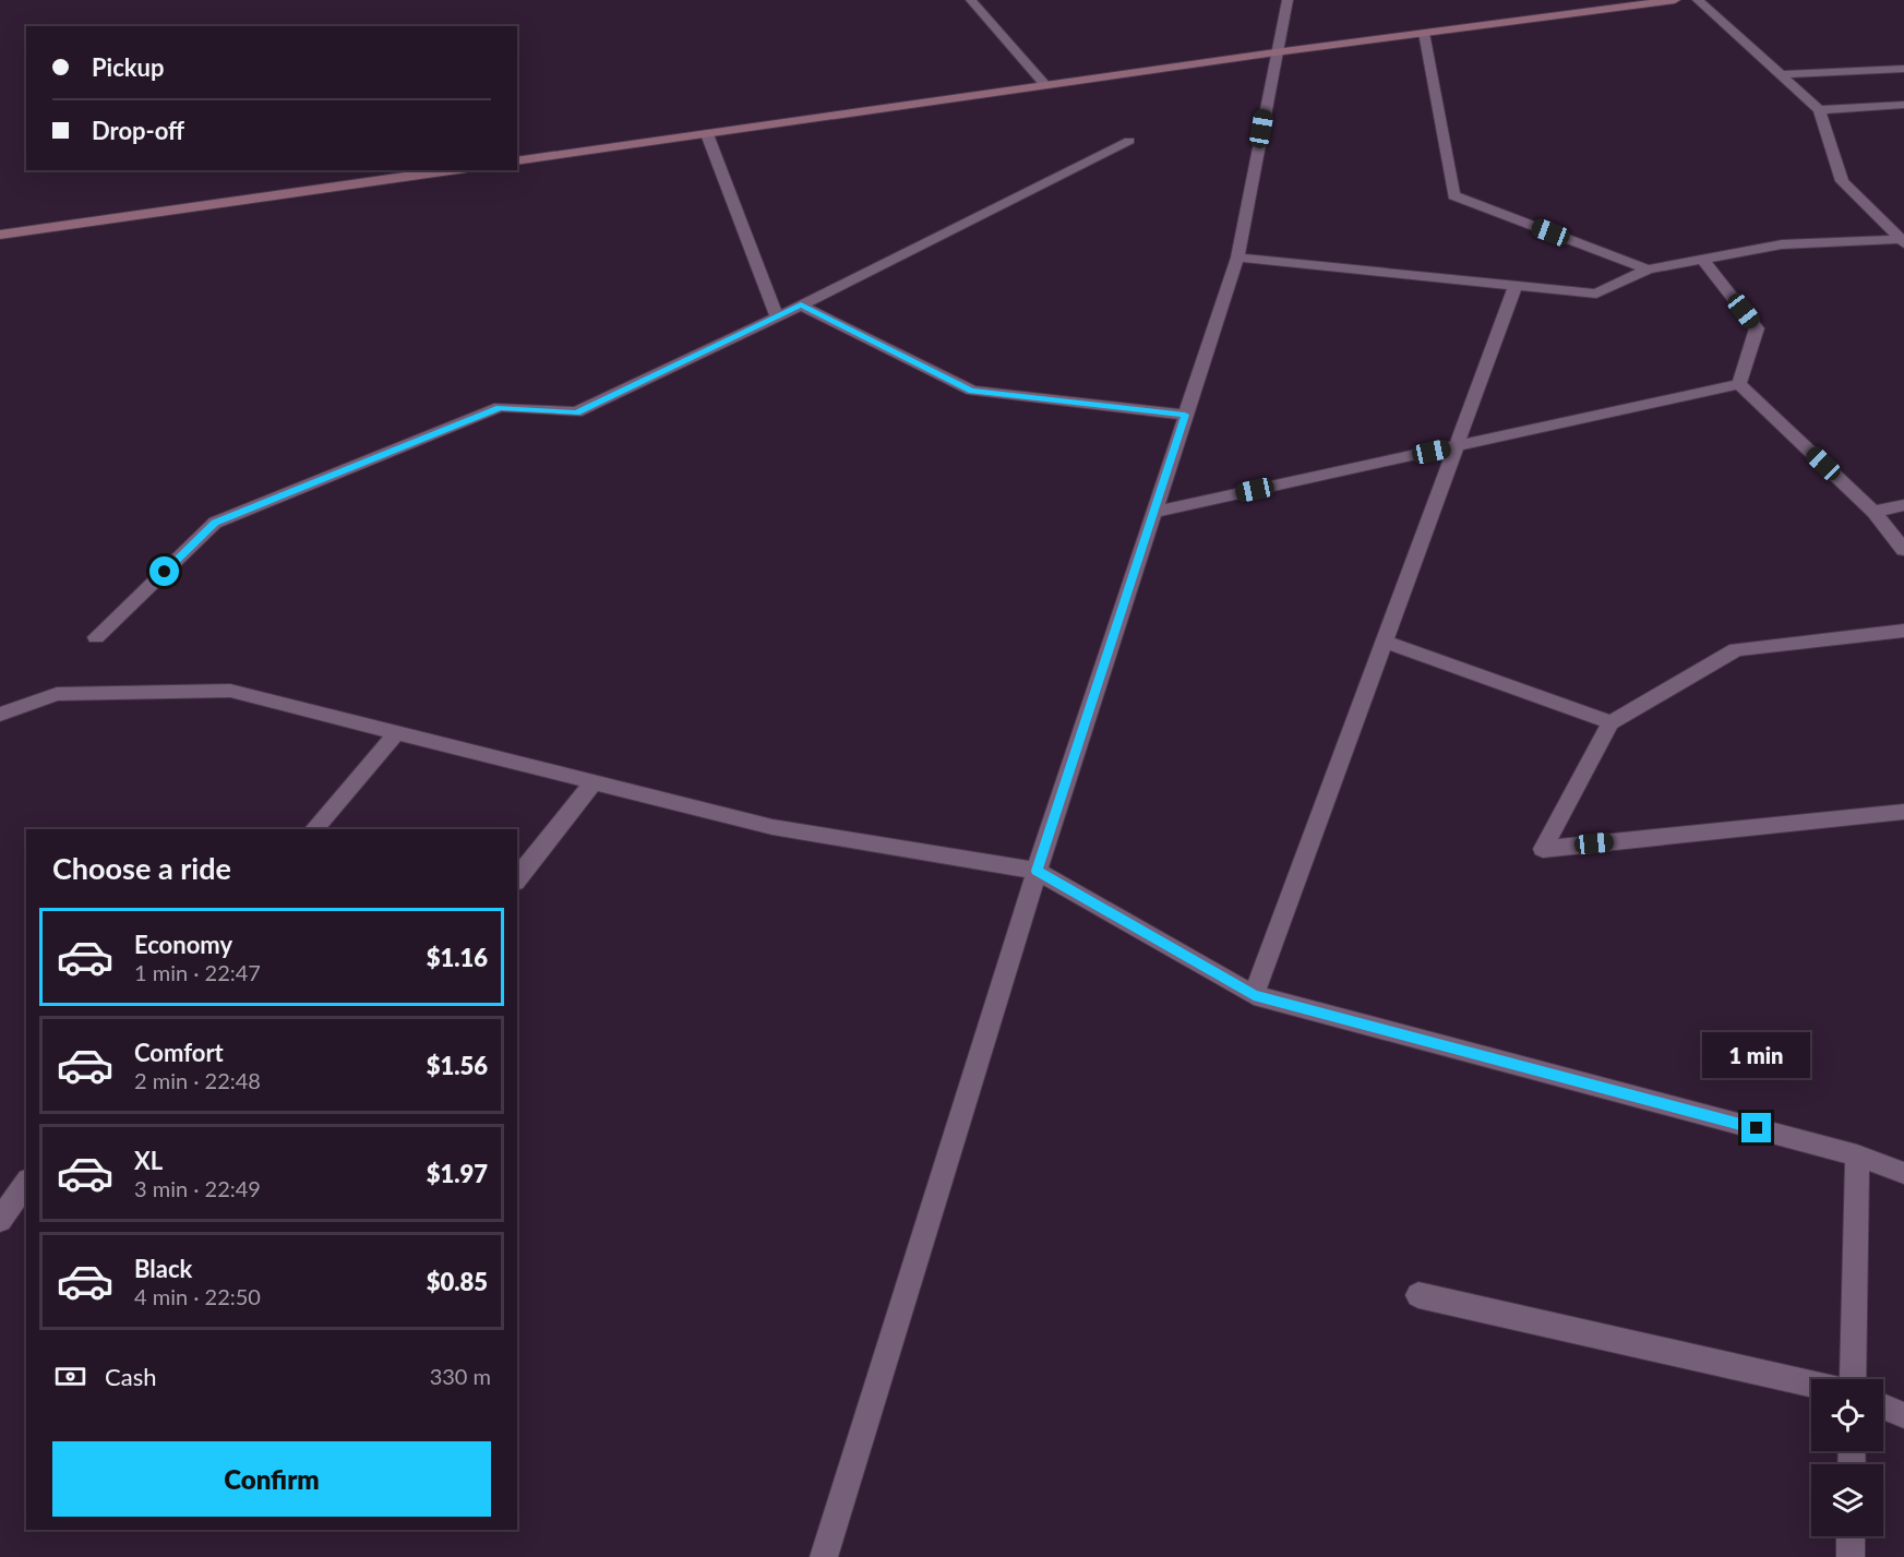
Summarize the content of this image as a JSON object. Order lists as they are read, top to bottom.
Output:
{
  "page": {
    "banner": ["Pickup", "Drop-off"],
    "heading": "Choose a ride",
    "list": [
      {
        "name": "Economy",
        "note": "1 min · 22:47",
        "value": "$1.16"
      },
      {
        "name": "Comfort",
        "note": "2 min · 22:48",
        "value": "$1.56"
      },
      {
        "name": "XL",
        "note": "3 min · 22:49",
        "value": "$1.97"
      },
      {
        "name": "Black",
        "note": "4 min · 22:50",
        "value": "$0.85"
      }
    ],
    "bubble": "1 min",
    "pay": ["Cash", "330 m"],
    "buttons": "Confirm"
  }
}
